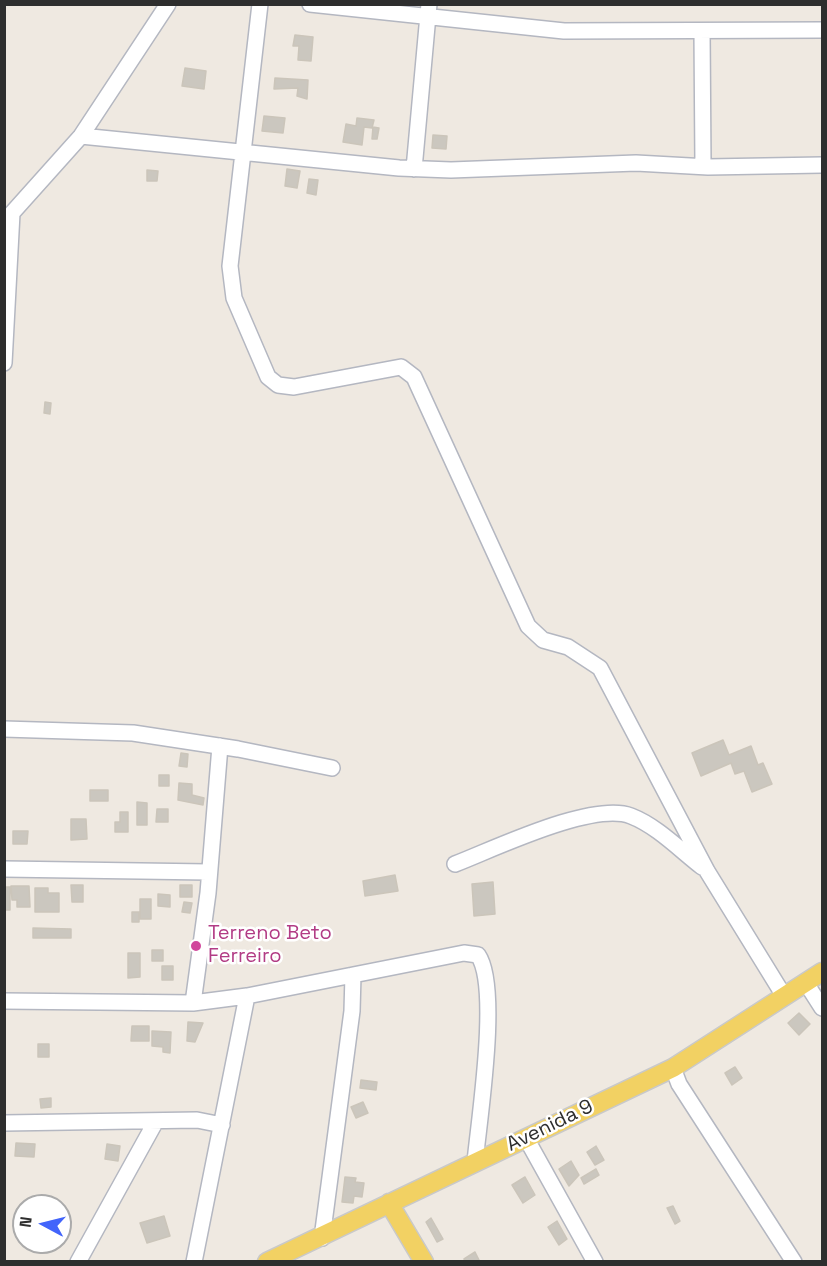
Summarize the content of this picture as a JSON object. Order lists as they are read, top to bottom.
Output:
{
  "streets": {
    "main road": ["Avenida 9"]
  },
  "places": ["Terreno Beto Ferreiro"],
  "north": "left"
}
